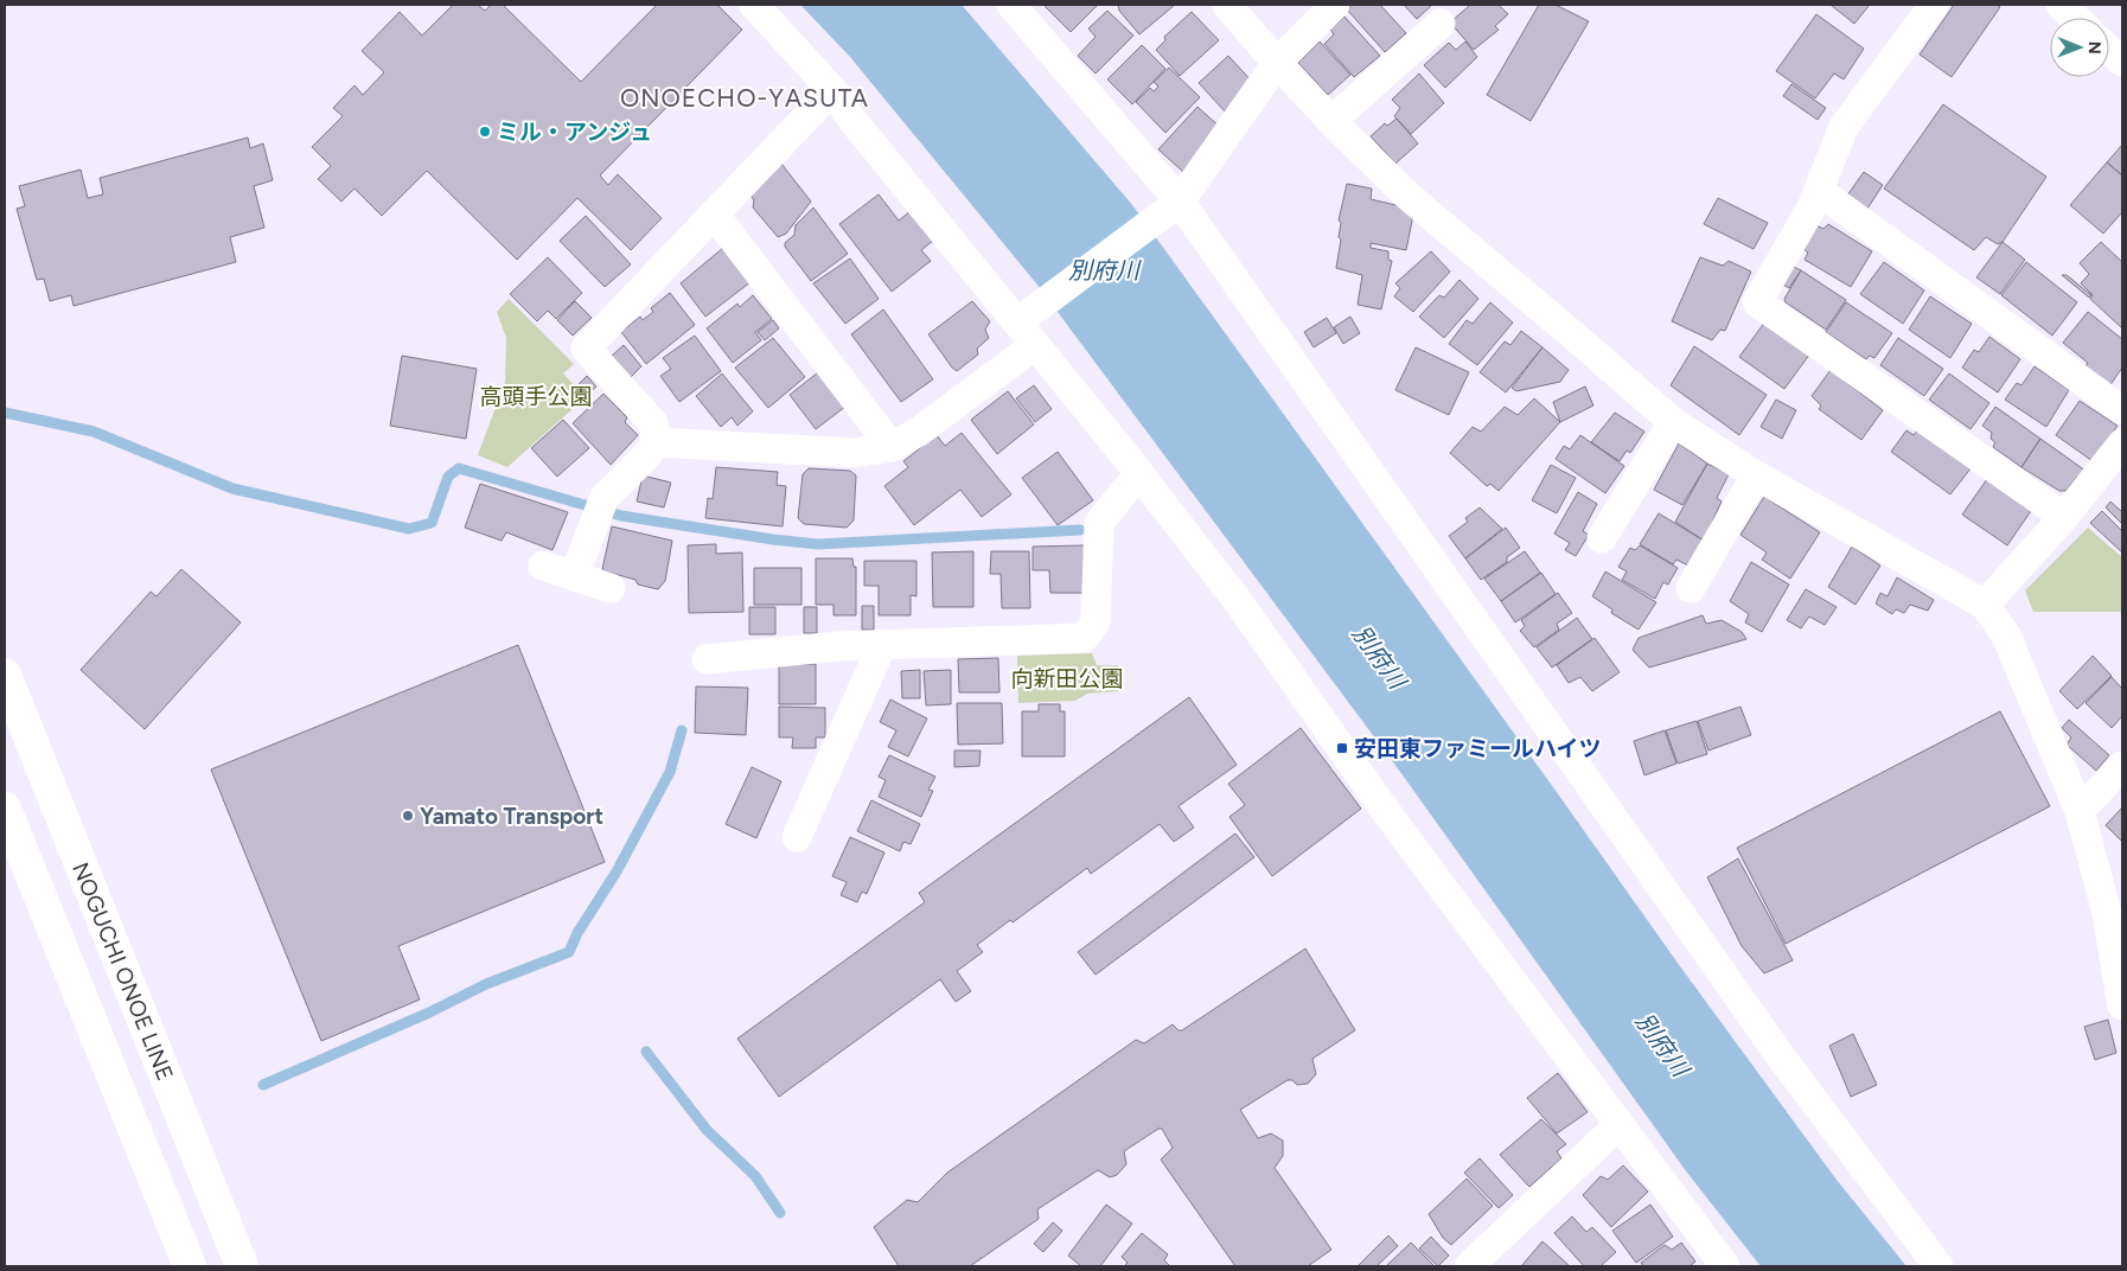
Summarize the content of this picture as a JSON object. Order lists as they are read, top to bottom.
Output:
{
  "streets": {
    "main road": ["NOGUCHI ONOE LINE"]
  },
  "districts": ["ONOECHO-YASUTA"],
  "water": ["別府川"],
  "parks": ["高頭手公園", "向新田公園"],
  "places": {
    "other": ["ミル・アンジュ", "Yamato Transport"],
    "transit": ["安田東ファミールハイツ"]
  },
  "north": "right"
}
